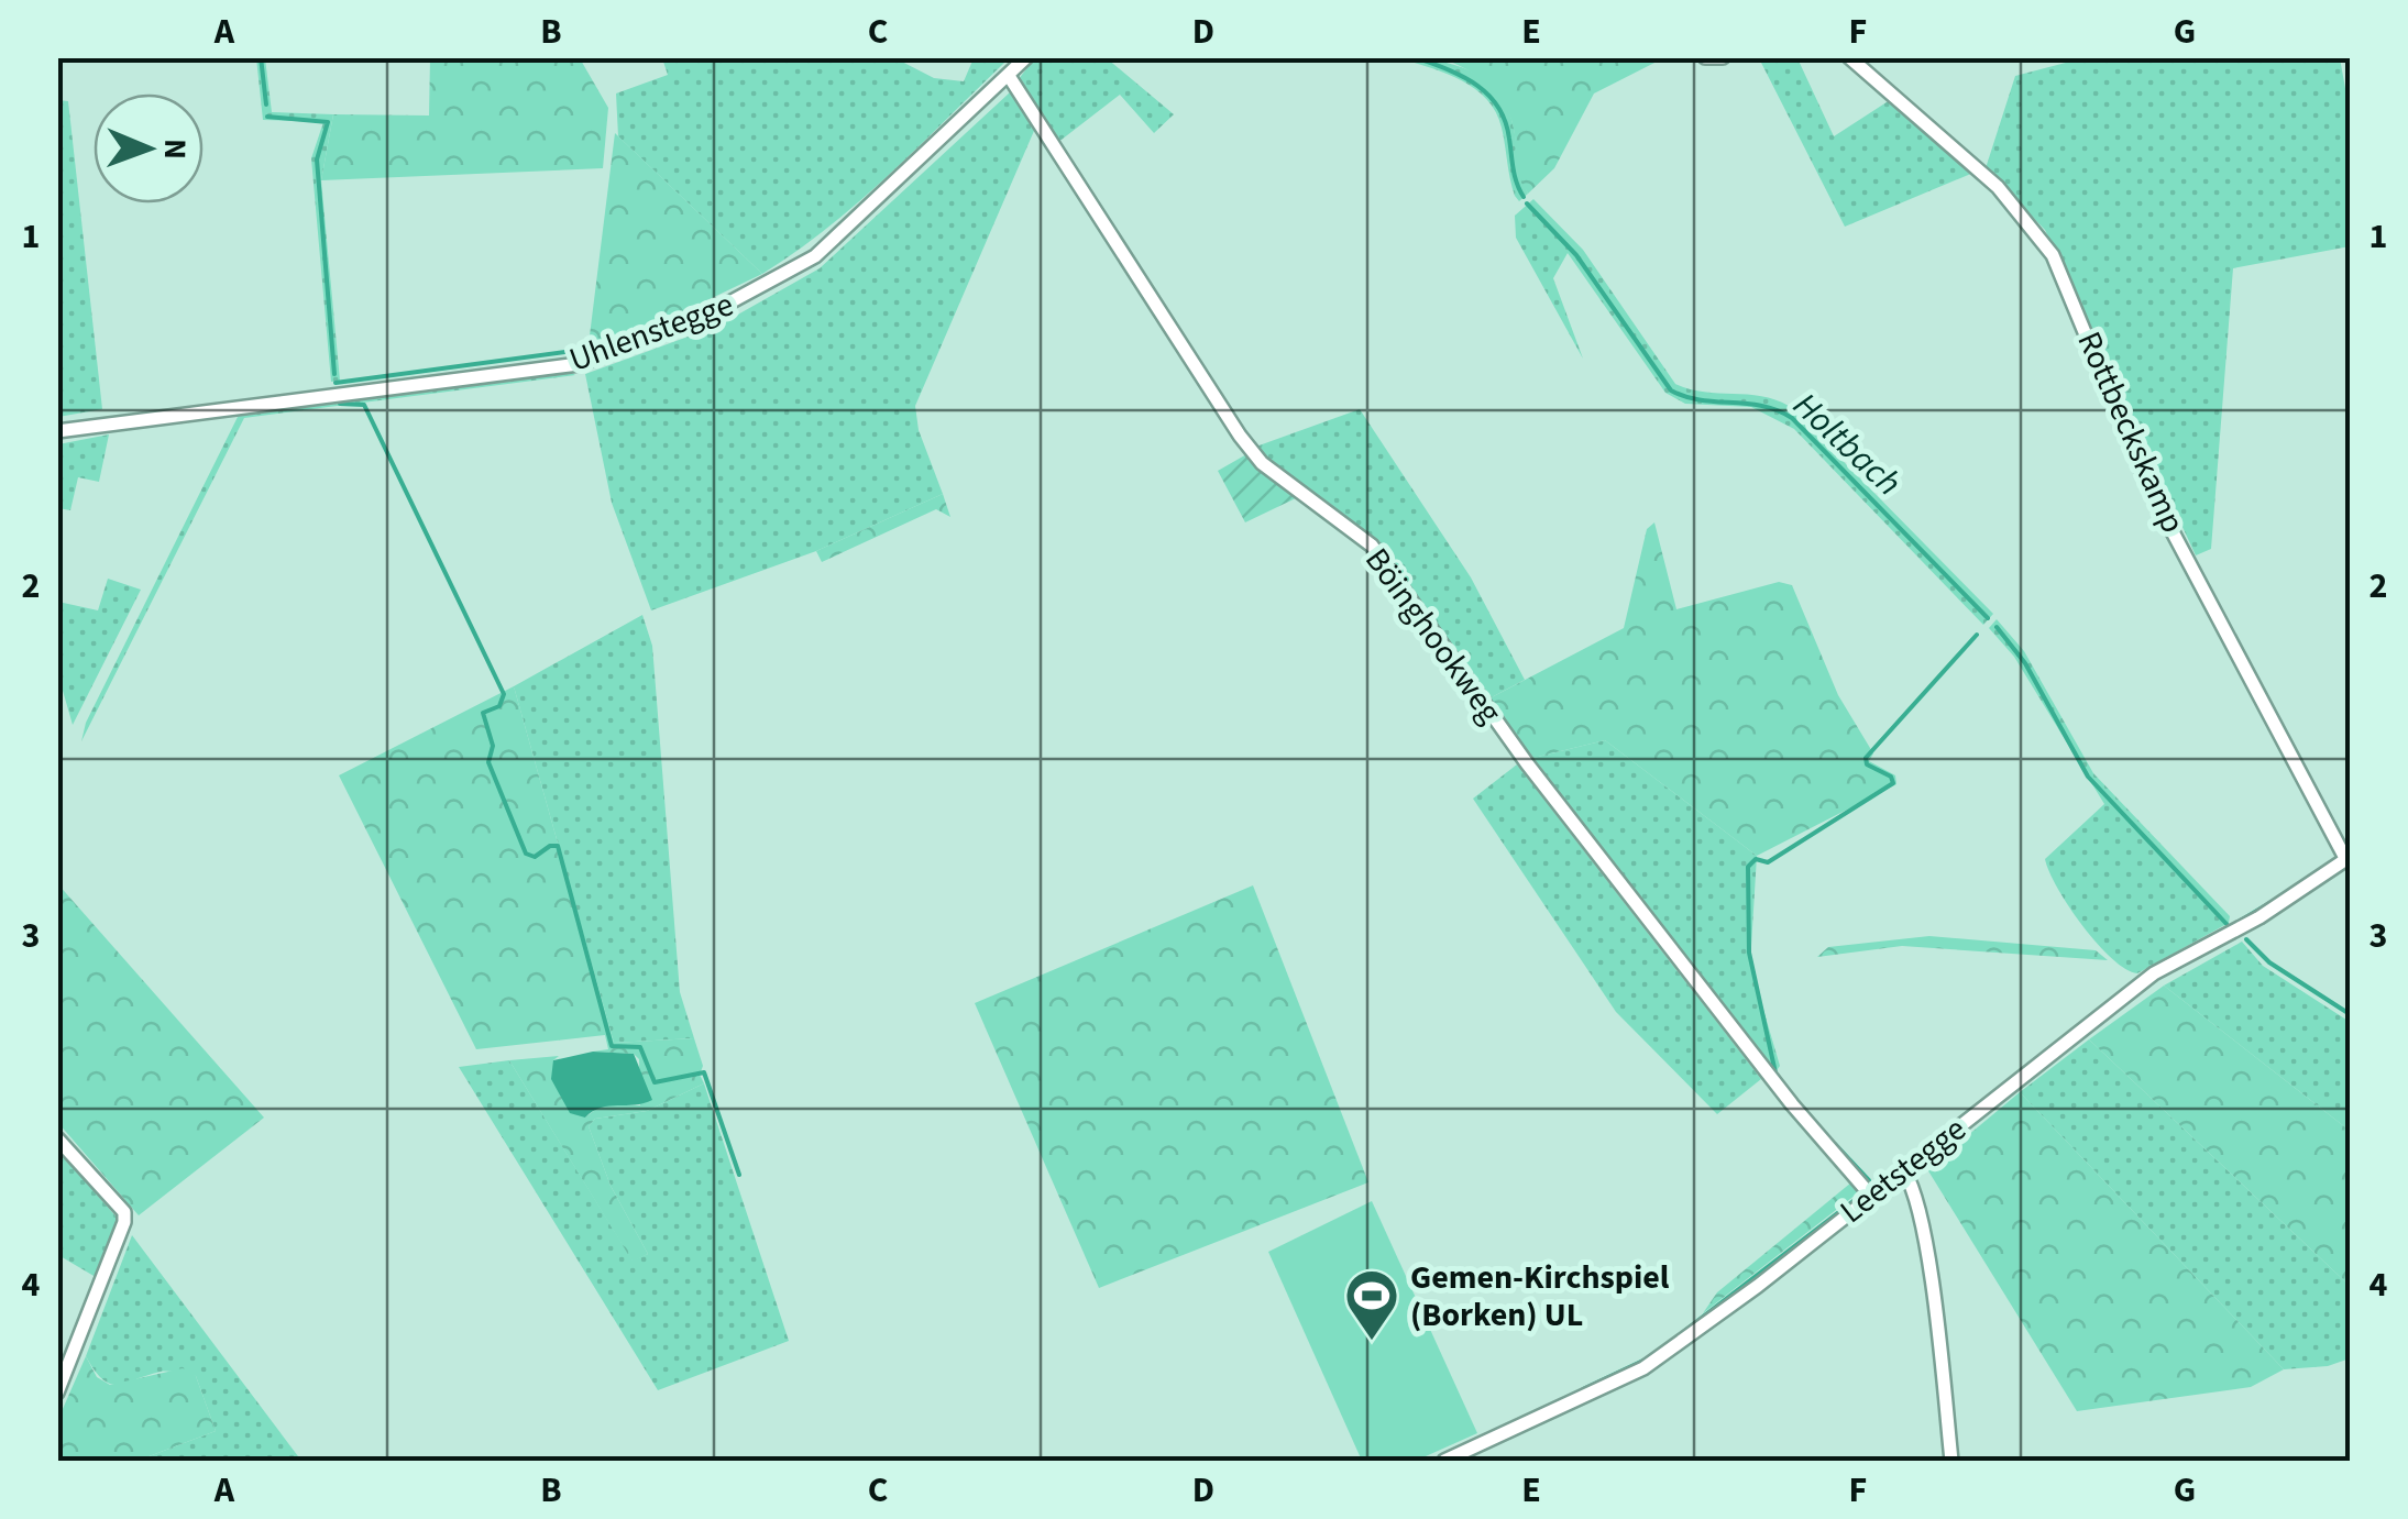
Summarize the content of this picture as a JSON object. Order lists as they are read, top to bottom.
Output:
{
  "streets": {
    "street": [
      "Uhlenstegge",
      "Rottbeckskamp",
      "Böinghookweg",
      "Leetstegge"
    ]
  },
  "crossings": [
    ["Uhlenstegge", "Böinghookweg"],
    ["Rottbeckskamp", "Leetstegge"],
    ["Böinghookweg", "Leetstegge"]
  ],
  "water": ["Holtbach"],
  "places": {
    "sports": ["Gemen-Kirchspiel (Borken) UL"]
  },
  "north": "right",
  "grid": {
    "columns": [
      "A",
      "B",
      "C",
      "D",
      "E",
      "F",
      "G"
    ],
    "rows": [
      "1",
      "2",
      "3",
      "4"
    ]
  }
}
